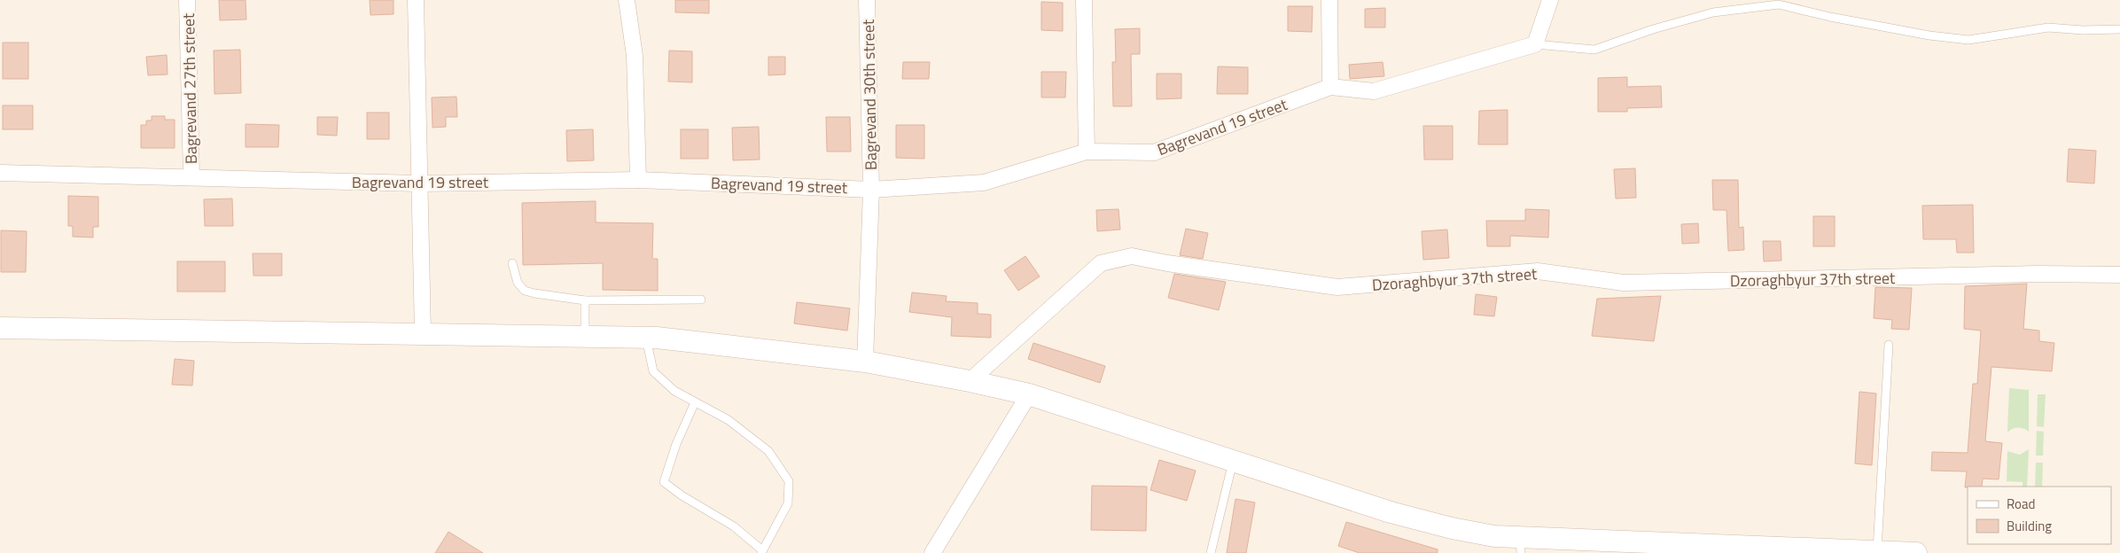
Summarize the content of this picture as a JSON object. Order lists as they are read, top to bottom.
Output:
{
  "streets": {
    "street": [
      "Bagrevand 27th street",
      "Bagrevand 30th street",
      "Bagrevand 19 street",
      "Dzoraghbyur 37th street"
    ]
  },
  "crossings": [
    ["Bagrevand 27th street", "Bagrevand 19 street"],
    ["Bagrevand 30th street", "Bagrevand 19 street"]
  ],
  "legend": ["Road", "Building"]
}
